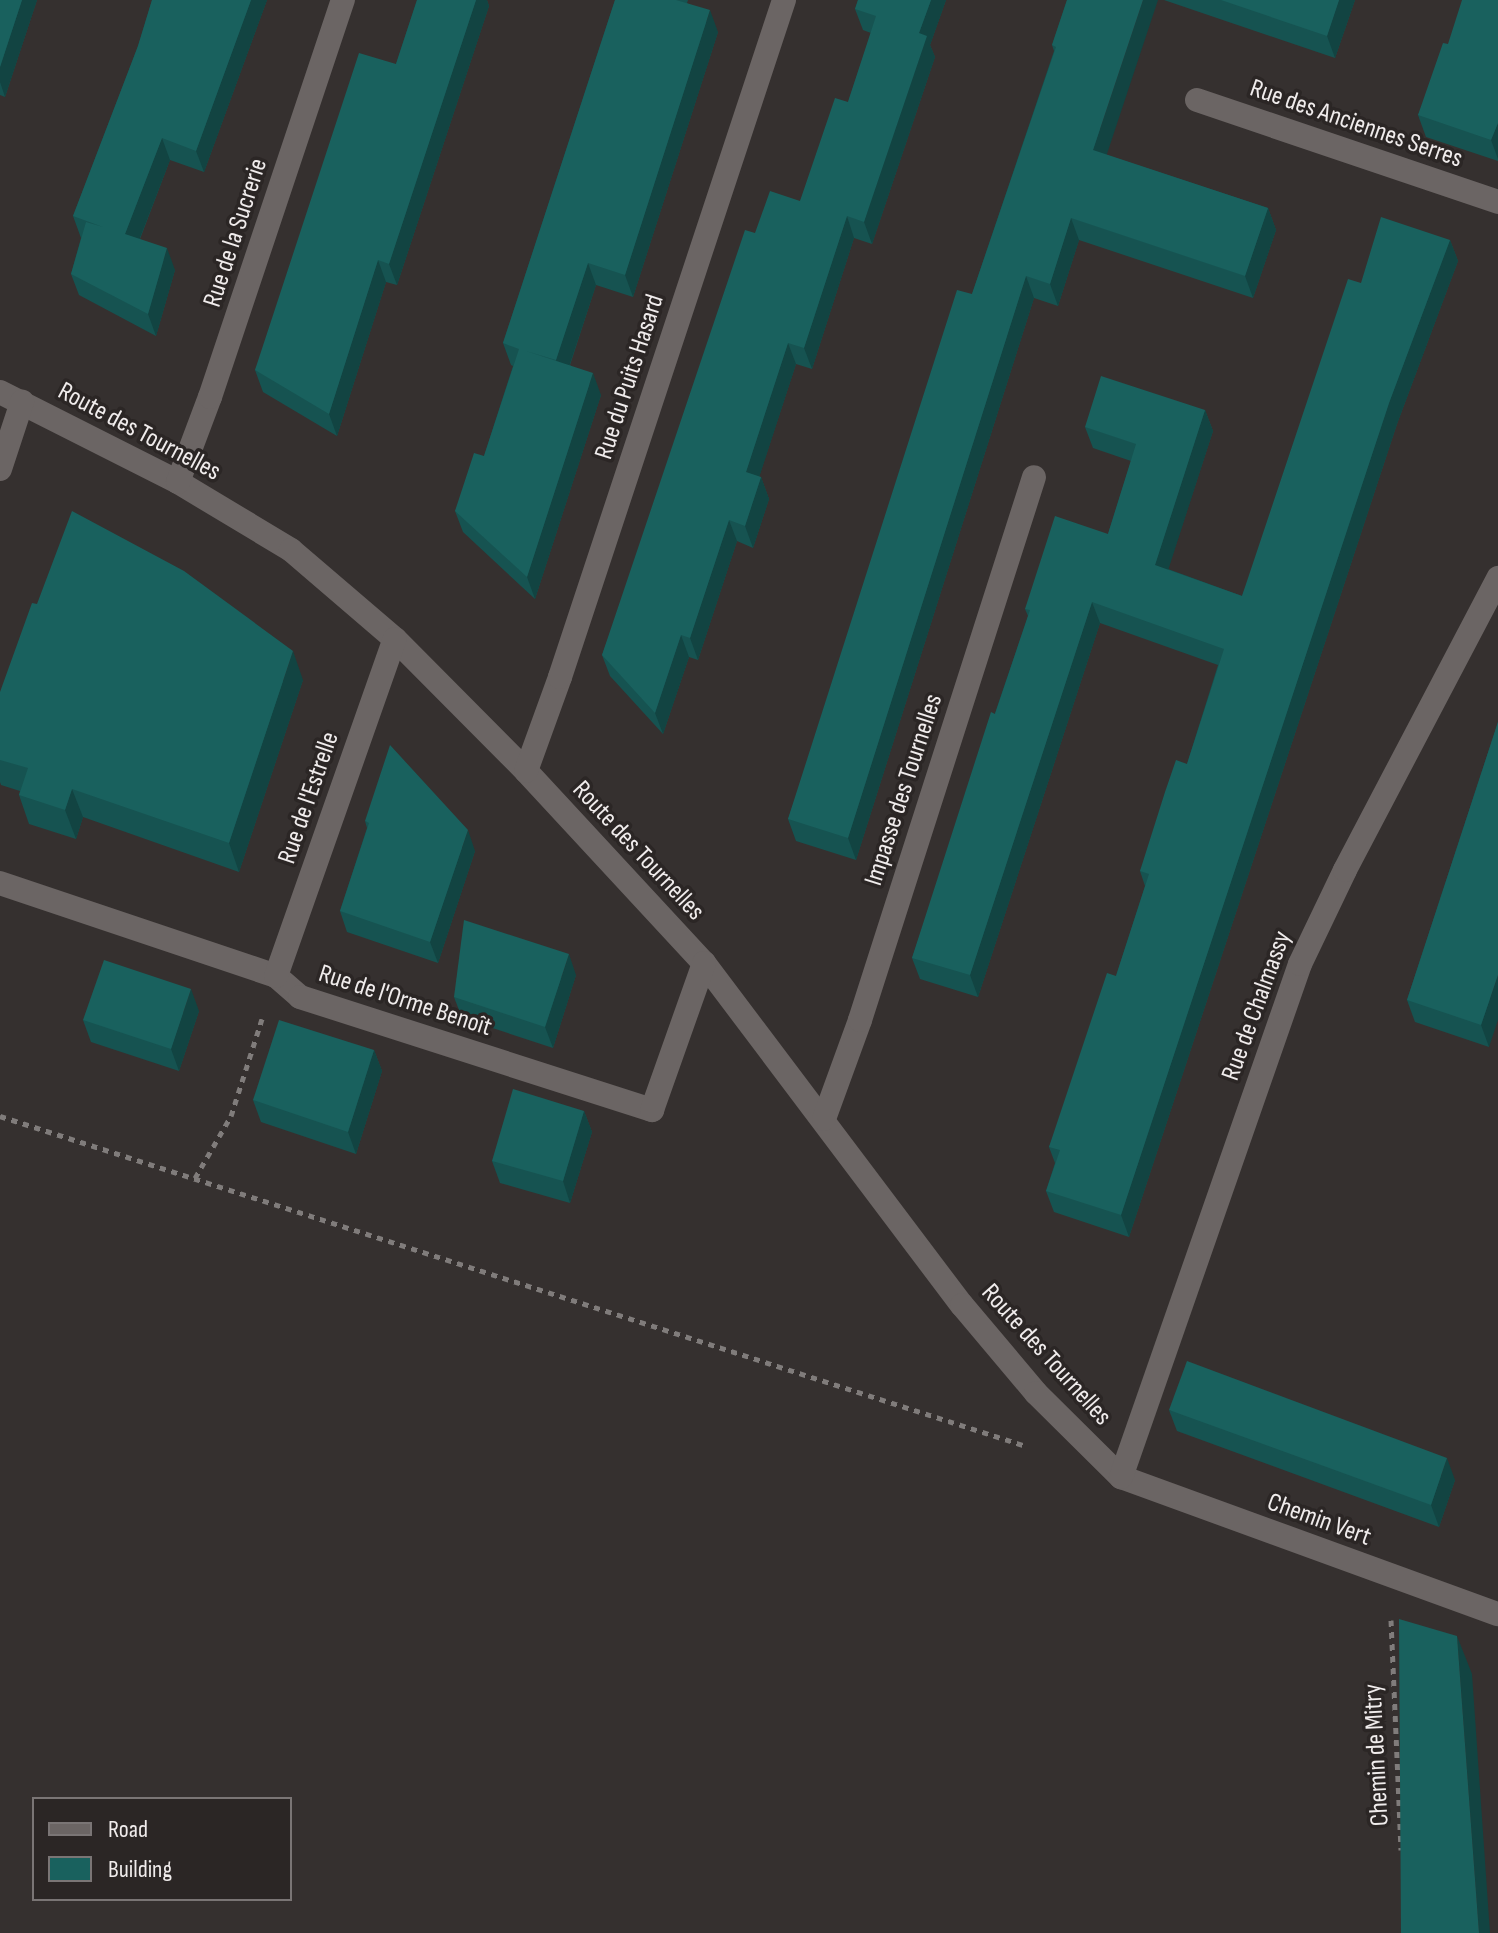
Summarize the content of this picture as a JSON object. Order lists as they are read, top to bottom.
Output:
{
  "streets": {
    "street": [
      "Rue des Anciennes Serres",
      "Rue de la Sucrerie",
      "Rue du Puits Hasard",
      "Route des Tournelles",
      "Impasse des Tournelles",
      "Rue de l'Estrelle",
      "Rue de l'Orme Benoît",
      "Rue de Chalmassy",
      "Chemin Vert"
    ],
    "path": ["Chemin de Mitry"]
  },
  "crossings": [
    ["Rue de la Sucrerie", "Route des Tournelles"],
    ["Rue du Puits Hasard", "Route des Tournelles"],
    ["Route des Tournelles", "Impasse des Tournelles"],
    ["Route des Tournelles", "Rue de l'Estrelle"],
    ["Route des Tournelles", "Rue de l'Orme Benoît"],
    ["Route des Tournelles", "Rue de Chalmassy"],
    ["Route des Tournelles", "Chemin Vert"],
    ["Rue de l'Estrelle", "Rue de l'Orme Benoît"],
    ["Rue de Chalmassy", "Chemin Vert"],
    ["Chemin Vert", "Chemin de Mitry"]
  ],
  "legend": ["Road", "Building"]
}
